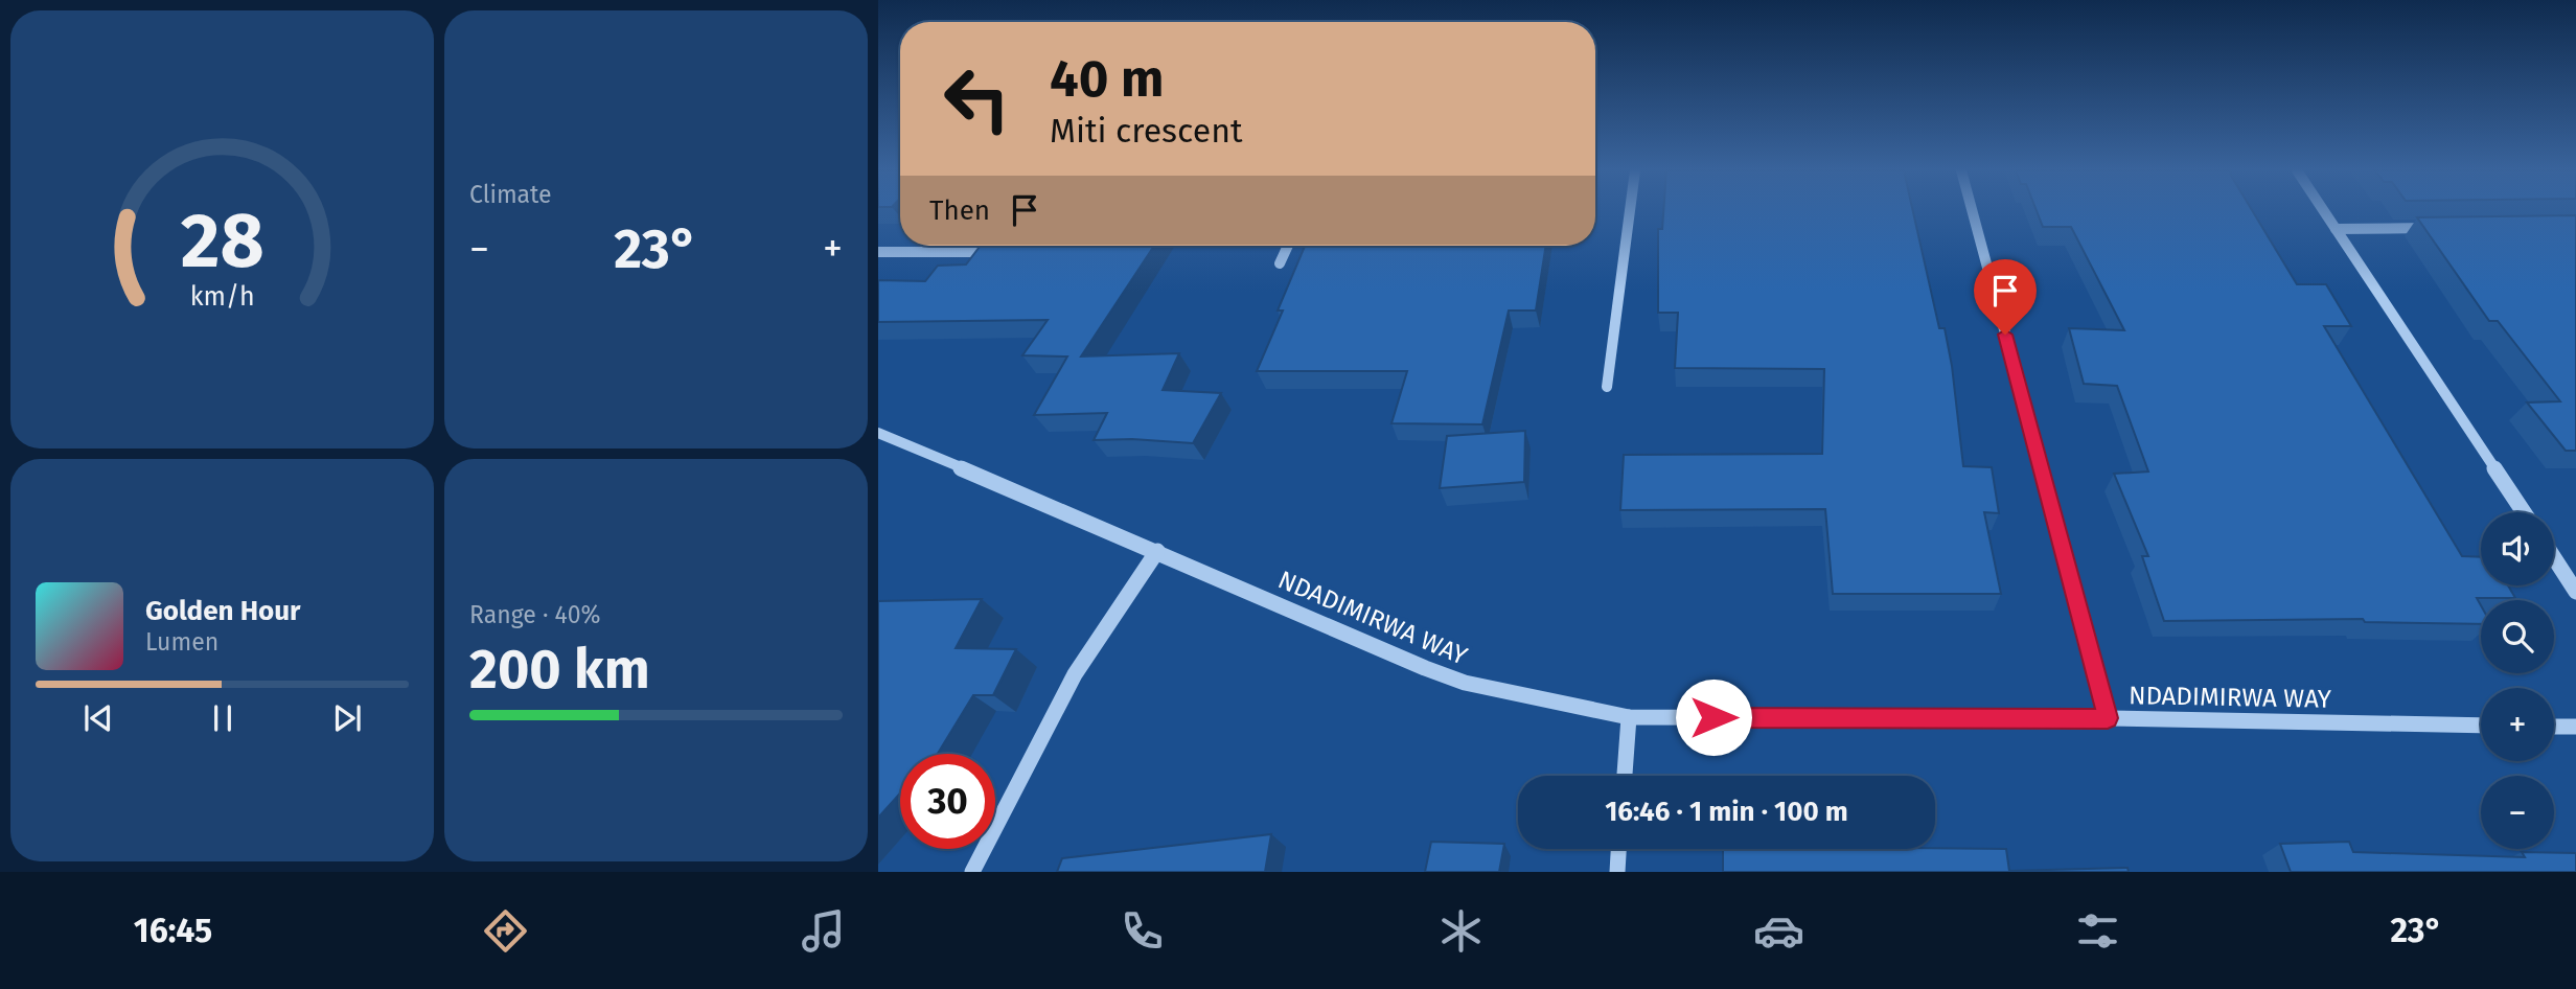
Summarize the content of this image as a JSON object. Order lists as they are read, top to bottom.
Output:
{
  "streets": {
    "street": ["NDADIMIRWA WAY"]
  },
  "page": {
    "tile": [
      "Climate",
      ["Range · 40%", "200 km"]
    ],
    "turn": ["40 m", "Miti crescent"],
    "then": "Then",
    "heat": ["−", "23°", "+"],
    "map_buttons": ["+", "−"],
    "song": ["Golden Hour", "Lumen"],
    "limit": "30",
    "trip": "16:46 · 1 min · 100 m",
    "tabs": ["16:45", "23°"],
    "gauge": ["28", "km/h"]
  }
}
